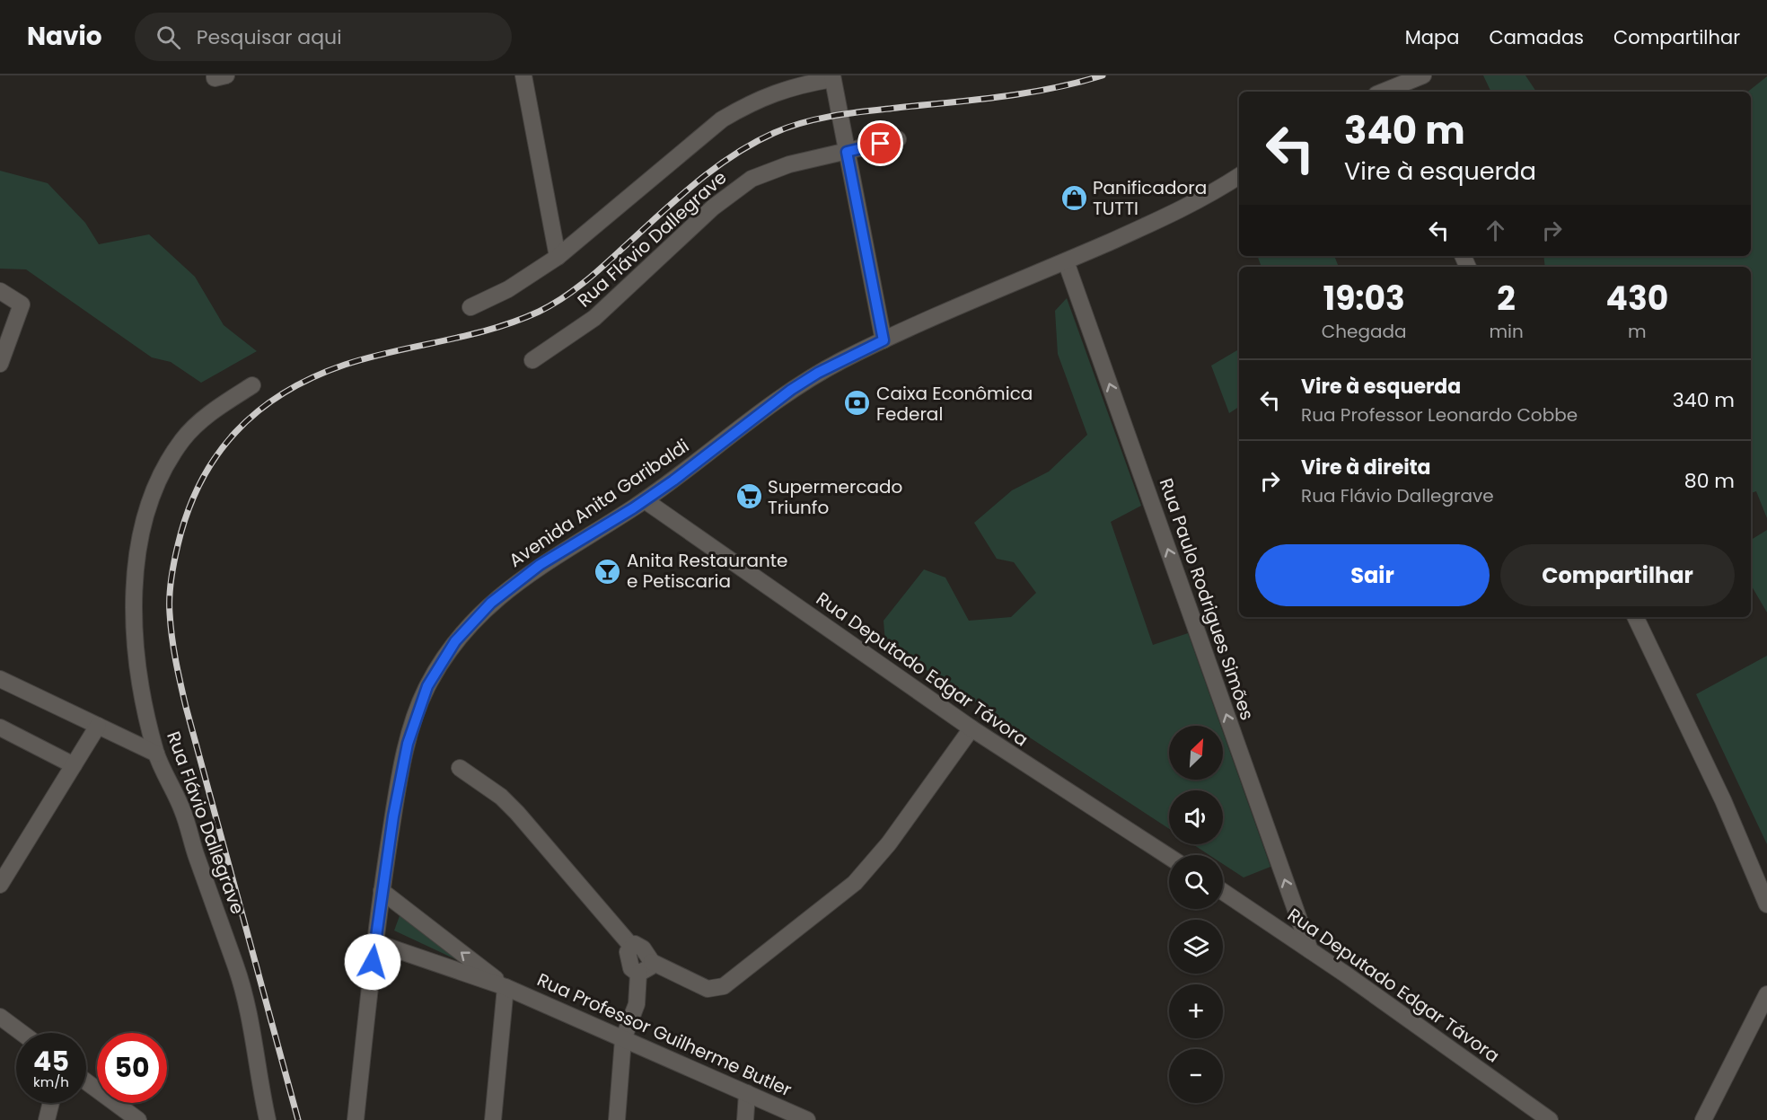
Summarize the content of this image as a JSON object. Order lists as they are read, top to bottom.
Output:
{
  "streets": {
    "street": [
      "Rua Flávio Dallegrave",
      "Avenida Anita Garibaldi",
      "Rua Paulo Rodrigues Simões",
      "Rua Deputado Edgar Távora",
      "Rua Professor Guilherme Butler"
    ]
  },
  "crossings": [
    ["Avenida Anita Garibaldi", "Rua Paulo Rodrigues Simões"],
    ["Avenida Anita Garibaldi", "Rua Deputado Edgar Távora"],
    ["Avenida Anita Garibaldi", "Rua Professor Guilherme Butler"],
    ["Rua Paulo Rodrigues Simões", "Rua Deputado Edgar Távora"]
  ],
  "one_way": ["Rua Paulo Rodrigues Simões"],
  "places": {
    "shop": ["Panificadora TUTTI"],
    "bank": ["Caixa Econômica Federal"],
    "supermarket": ["Supermercado Triunfo"],
    "bar": ["Anita Restaurante e Petiscaria"]
  },
  "north": "top right",
  "page": {
    "header": "Navio",
    "search": "Pesquisar aqui",
    "nav": ["Mapa", "Camadas", "Compartilhar"],
    "turn": ["340 m", "Vire à esquerda"],
    "eta": [
      "19:03",
      "Chegada",
      "2",
      "min",
      "430",
      "m"
    ],
    "list": [
      {
        "name": "Vire à esquerda",
        "note": "Rua Professor Leonardo Cobbe",
        "value": "340 m"
      },
      {
        "name": "Vire à direita",
        "note": "Rua Flávio Dallegrave",
        "value": "80 m"
      }
    ],
    "buttons": ["Sair", "Compartilhar"],
    "map_buttons": ["+", "−"],
    "speed": "45 km/h",
    "limit": "50"
  }
}
